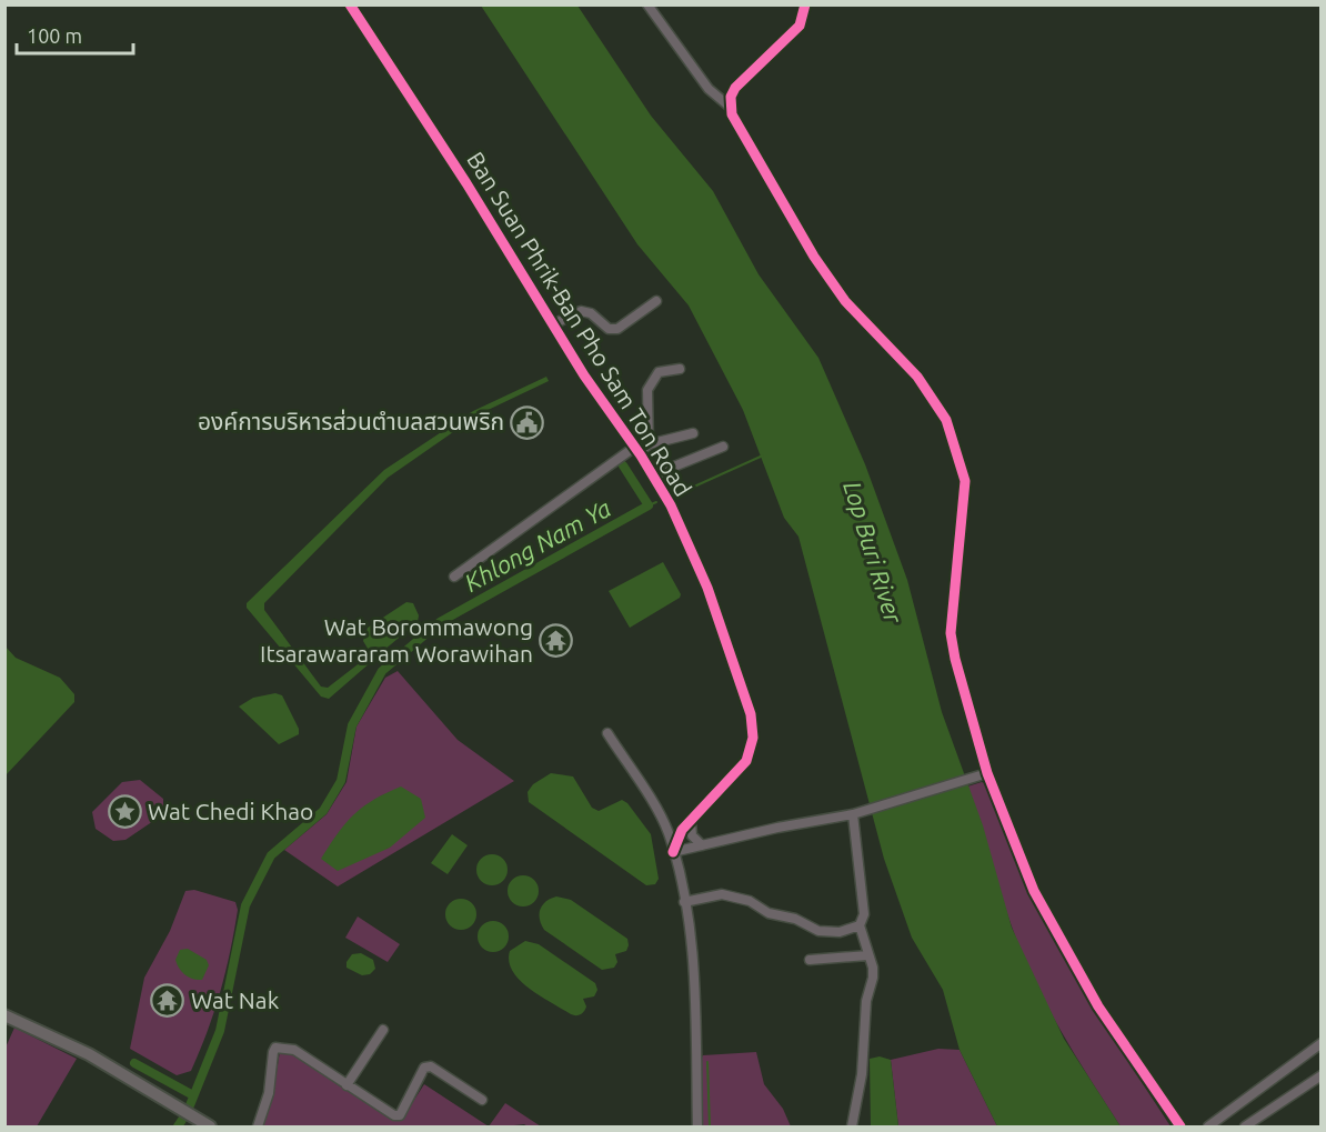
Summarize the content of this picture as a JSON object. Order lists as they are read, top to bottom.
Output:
{
  "streets": {
    "street": ["Ban Suan Phrik-Ban Pho Sam Ton Road"]
  },
  "water": ["Khlong Nam Ya", "Lop Buri River"],
  "places": {
    "public building": ["องค์การบริหารส่วนตำบลสวนพริก"],
    "temple": ["Wat Borommawong Itsarawararam Worawihan", "Wat Nak"],
    "place": ["Wat Chedi Khao"]
  },
  "scale_bar": "100 m"
}
